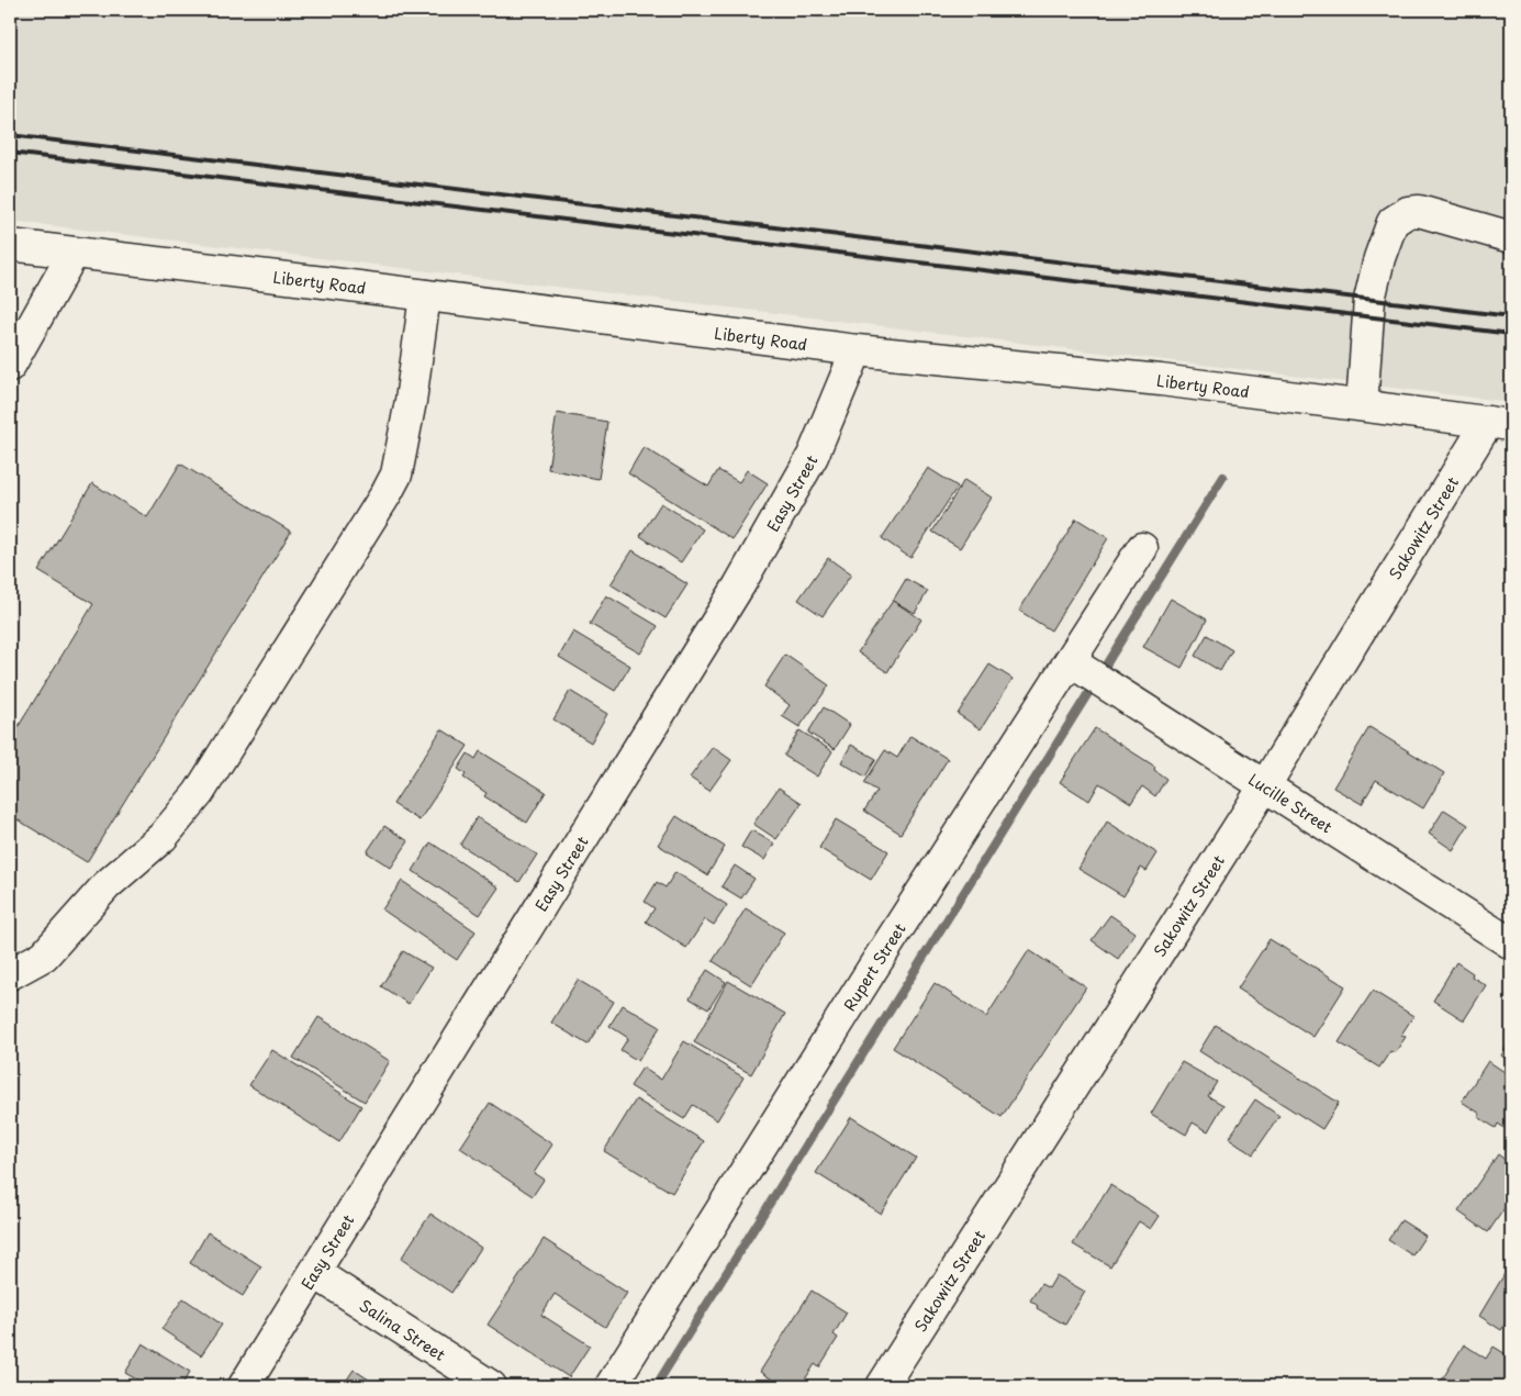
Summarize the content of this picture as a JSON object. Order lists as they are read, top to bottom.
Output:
{
  "streets": {
    "street": [
      "Liberty Road",
      "Easy Street",
      "Sakowitz Street",
      "Lucille Street",
      "Rupert Street",
      "Salina Street"
    ]
  },
  "crossings": [
    ["Liberty Road", "Easy Street"],
    ["Liberty Road", "Sakowitz Street"],
    ["Easy Street", "Salina Street"],
    ["Sakowitz Street", "Lucille Street"],
    ["Lucille Street", "Rupert Street"]
  ]
}
